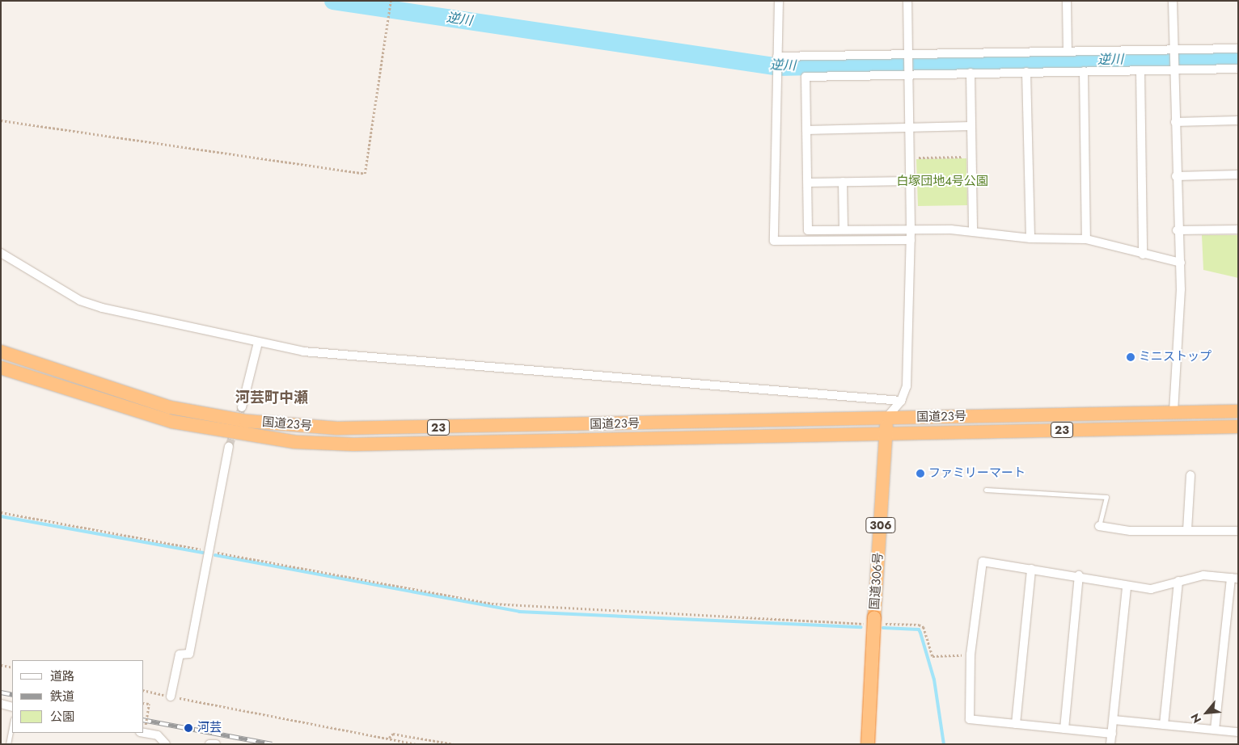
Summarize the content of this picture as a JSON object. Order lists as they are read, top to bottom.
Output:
{
  "streets": {
    "highway": [
      "国道23号",
      "23",
      "306",
      "国道306号"
    ]
  },
  "crossings": [
    ["国道23号", "国道306号"]
  ],
  "districts": ["河芸町中瀬"],
  "water": ["逆川"],
  "parks": ["白塚団地4号公園"],
  "places": ["ミニストップ", "ファミリーマート", "河芸"],
  "legend": ["道路", "鉄道", "公園"],
  "north": "bottom left"
}
